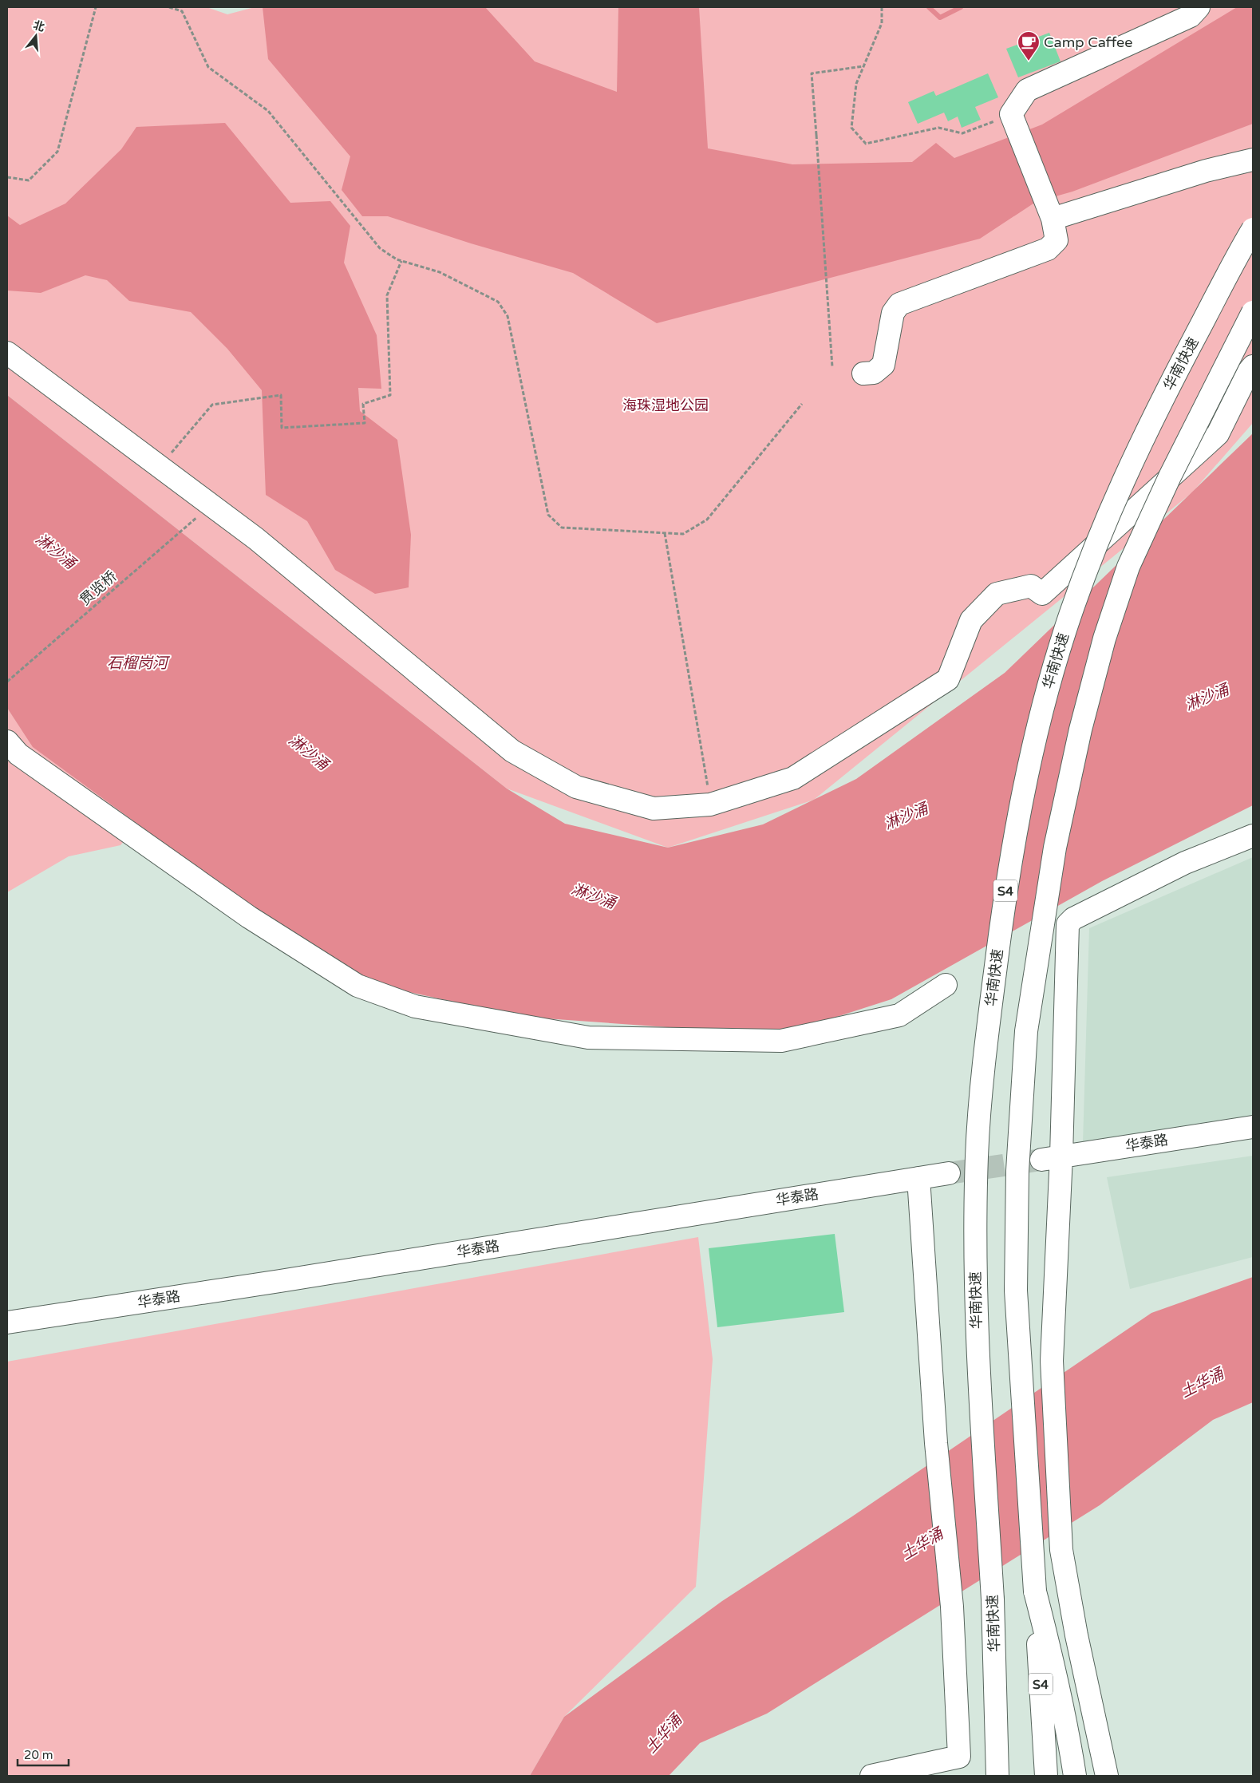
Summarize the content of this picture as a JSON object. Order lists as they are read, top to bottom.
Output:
{
  "streets": {
    "main road": ["华南快速", "S4", "华泰路"],
    "path": ["贯览桥"]
  },
  "water": ["淋沙涌", "石榴岗河", "土华涌"],
  "parks": ["海珠湿地公园"],
  "places": {
    "cafe": ["Camp Caffee"]
  },
  "scale_bar": "20 m",
  "north": "top"
}
